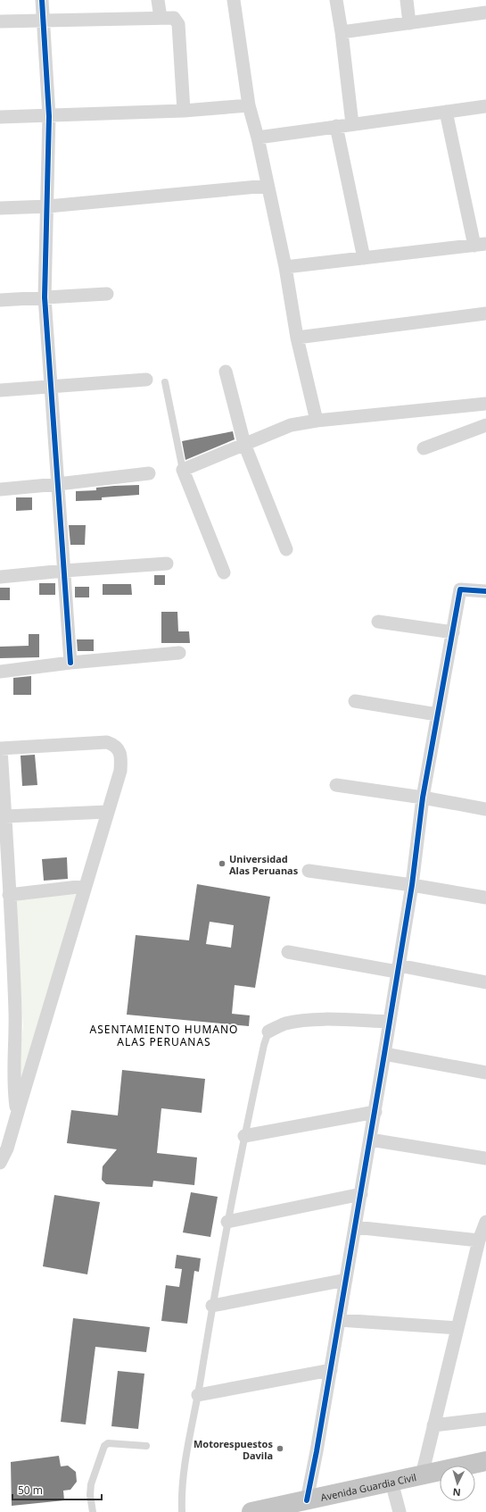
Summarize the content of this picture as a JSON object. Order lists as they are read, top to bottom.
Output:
{
  "streets": {
    "highway": ["Avenida Guardia Civil"]
  },
  "districts": ["ASENTAMIENTO HUMANO ALAS PERUANAS"],
  "places": ["Universidad Alas Peruanas", "Motorespuestos Davila"],
  "scale_bar": "50 m",
  "north": "bottom"
}
